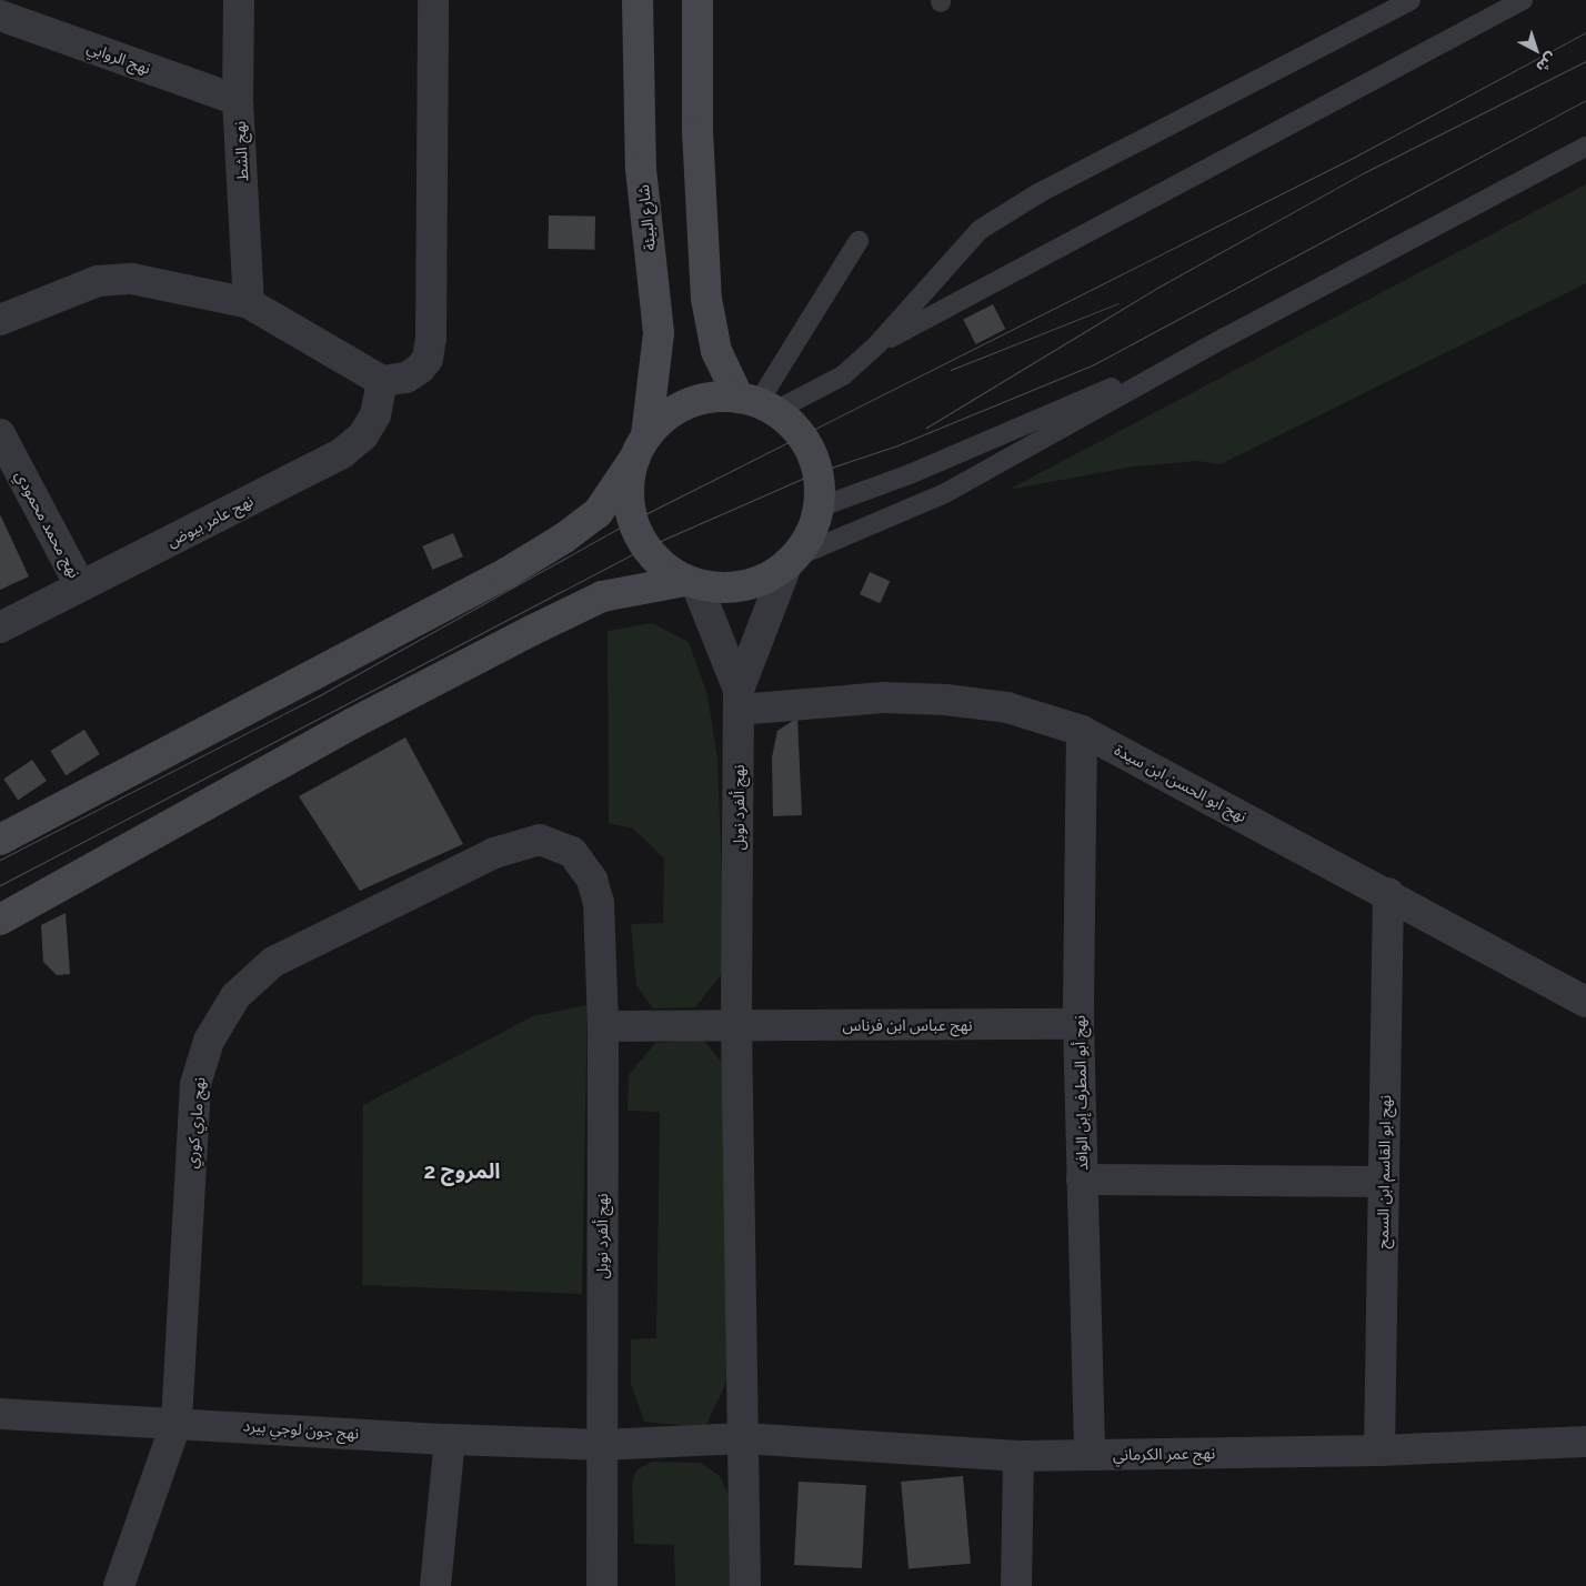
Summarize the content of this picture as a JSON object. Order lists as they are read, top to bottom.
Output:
{
  "streets": {
    "street": [
      "نهج الروابي",
      "نهج الشط",
      "شارع البيئة",
      "نهج عامر بيوض",
      "نهج محمد محمودي",
      "نهج ابو الحسن ابن سيدة",
      "نهج ألفرد نوبل",
      "نهج عباس ابن فرناس",
      "نهج أبو المطرف إبن الوافد",
      "نهج ماري كوري",
      "نهج ابو القاسم ابن السمح",
      "نهج جون لوجي بيرد",
      "نهج عمر الكرماني"
    ]
  },
  "crossings": [
    ["نهج الروابي", "نهج الشط"],
    ["شارع البيئة", "نهج ألفرد نوبل"],
    ["نهج عامر بيوض", "نهج محمد محمودي"],
    ["نهج ابو الحسن ابن سيدة", "نهج ألفرد نوبل"],
    ["نهج ابو الحسن ابن سيدة", "نهج أبو المطرف إبن الوافد"],
    ["نهج ابو الحسن ابن سيدة", "نهج ابو القاسم ابن السمح"],
    ["نهج ألفرد نوبل", "نهج عباس ابن فرناس"],
    ["نهج ألفرد نوبل", "نهج ماري كوري"],
    ["نهج ألفرد نوبل", "نهج جون لوجي بيرد"],
    ["نهج ألفرد نوبل", "نهج عمر الكرماني"],
    ["نهج عباس ابن فرناس", "نهج أبو المطرف إبن الوافد"],
    ["نهج أبو المطرف إبن الوافد", "نهج عمر الكرماني"],
    ["نهج ماري كوري", "نهج جون لوجي بيرد"],
    ["نهج ابو القاسم ابن السمح", "نهج عمر الكرماني"]
  ],
  "districts": ["المروج 2"],
  "north": "bottom right"
}
